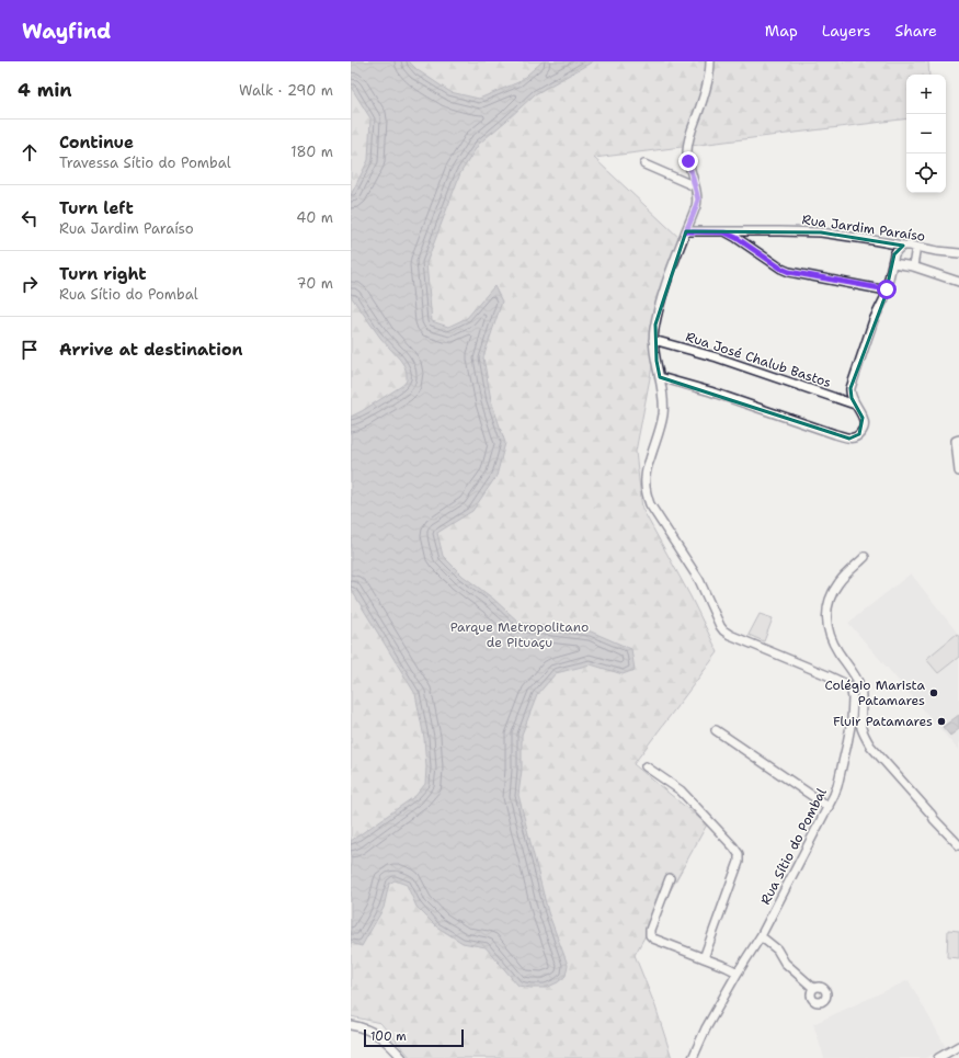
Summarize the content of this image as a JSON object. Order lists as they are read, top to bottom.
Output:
{
  "streets": {
    "street": ["Rua Jardim Paraíso", "Rua José Chalub Bastos", "Rua Sítio do Pombal"]
  },
  "crossings": [
    ["Rua Jardim Paraíso", "Rua Sítio do Pombal"],
    ["Rua José Chalub Bastos", "Rua Sítio do Pombal"]
  ],
  "parks": ["Parque Metropolitano de Pituaçu"],
  "places": ["Colégio Marista Patamares", "Fluir Patamares"],
  "scale_bar": "100 m",
  "page": {
    "header": "Wayfind",
    "nav": ["Map", "Layers", "Share"],
    "heading": ["4 min", "Walk · 290 m"],
    "map_buttons": ["+", "−"],
    "list": [
      ["Continue", "Travessa Sítio do Pombal", "180 m"],
      ["Turn left", "Rua Jardim Paraíso", "40 m"],
      ["Turn right", "Rua Sítio do Pombal", "70 m"],
      "Arrive at destination"
    ],
    "scale": "100 m"
  }
}
